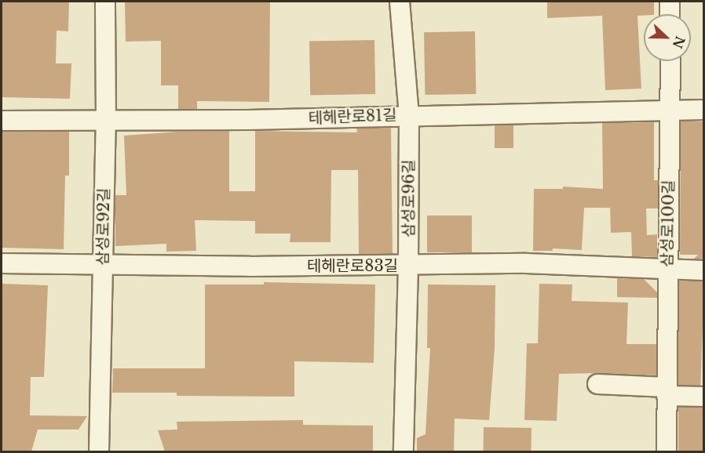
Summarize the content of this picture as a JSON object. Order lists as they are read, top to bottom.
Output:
{
  "streets": {
    "street": [
      "테헤란로81길",
      "삼성로96길",
      "삼성로100길",
      "삼성로92길",
      "테헤란로83길"
    ]
  },
  "crossings": [
    ["테헤란로81길", "삼성로96길"],
    ["테헤란로81길", "삼성로100길"],
    ["테헤란로81길", "삼성로92길"],
    ["삼성로96길", "테헤란로83길"],
    ["삼성로100길", "테헤란로83길"],
    ["삼성로92길", "테헤란로83길"]
  ],
  "north": "right"
}
